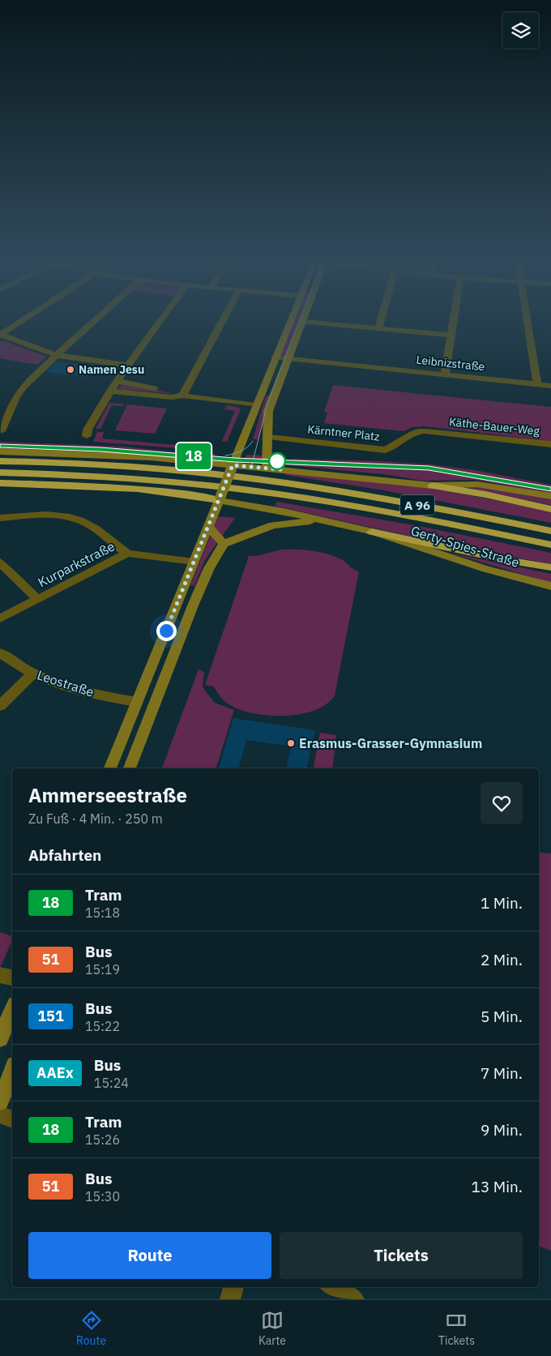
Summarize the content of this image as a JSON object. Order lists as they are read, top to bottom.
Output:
{
  "streets": {
    "highway": ["A 96"],
    "main road": ["Gerty-Spies-Straße"],
    "street": [
      "Leibnizstraße",
      "Käthe-Bauer-Weg",
      "Kärntner Platz",
      "Kurparkstraße",
      "Leostraße"
    ]
  },
  "crossings": [
    ["Käthe-Bauer-Weg", "Kärntner Platz"]
  ],
  "places": ["Namen Jesu", "Erasmus-Grasser-Gymnasium"],
  "lines": ["tram line 18"],
  "page": {
    "on_map": "18",
    "heading": [
      ["Ammerseestraße", "Zu Fuß · 4 Min. · 250 m"],
      "Abfahrten"
    ],
    "list": [
      {
        "mark": "18",
        "name": "Tram",
        "note": "15:18",
        "value": "1 Min."
      },
      {
        "mark": "51",
        "name": "Bus",
        "note": "15:19",
        "value": "2 Min."
      },
      {
        "mark": "151",
        "name": "Bus",
        "note": "15:22",
        "value": "5 Min."
      },
      {
        "mark": "AAEx",
        "name": "Bus",
        "note": "15:24",
        "value": "7 Min."
      },
      {
        "mark": "18",
        "name": "Tram",
        "note": "15:26",
        "value": "9 Min."
      },
      {
        "mark": "51",
        "name": "Bus",
        "note": "15:30",
        "value": "13 Min."
      }
    ],
    "buttons": ["Route", "Tickets"],
    "tabs": ["Route", "Karte", "Tickets"]
  }
}
